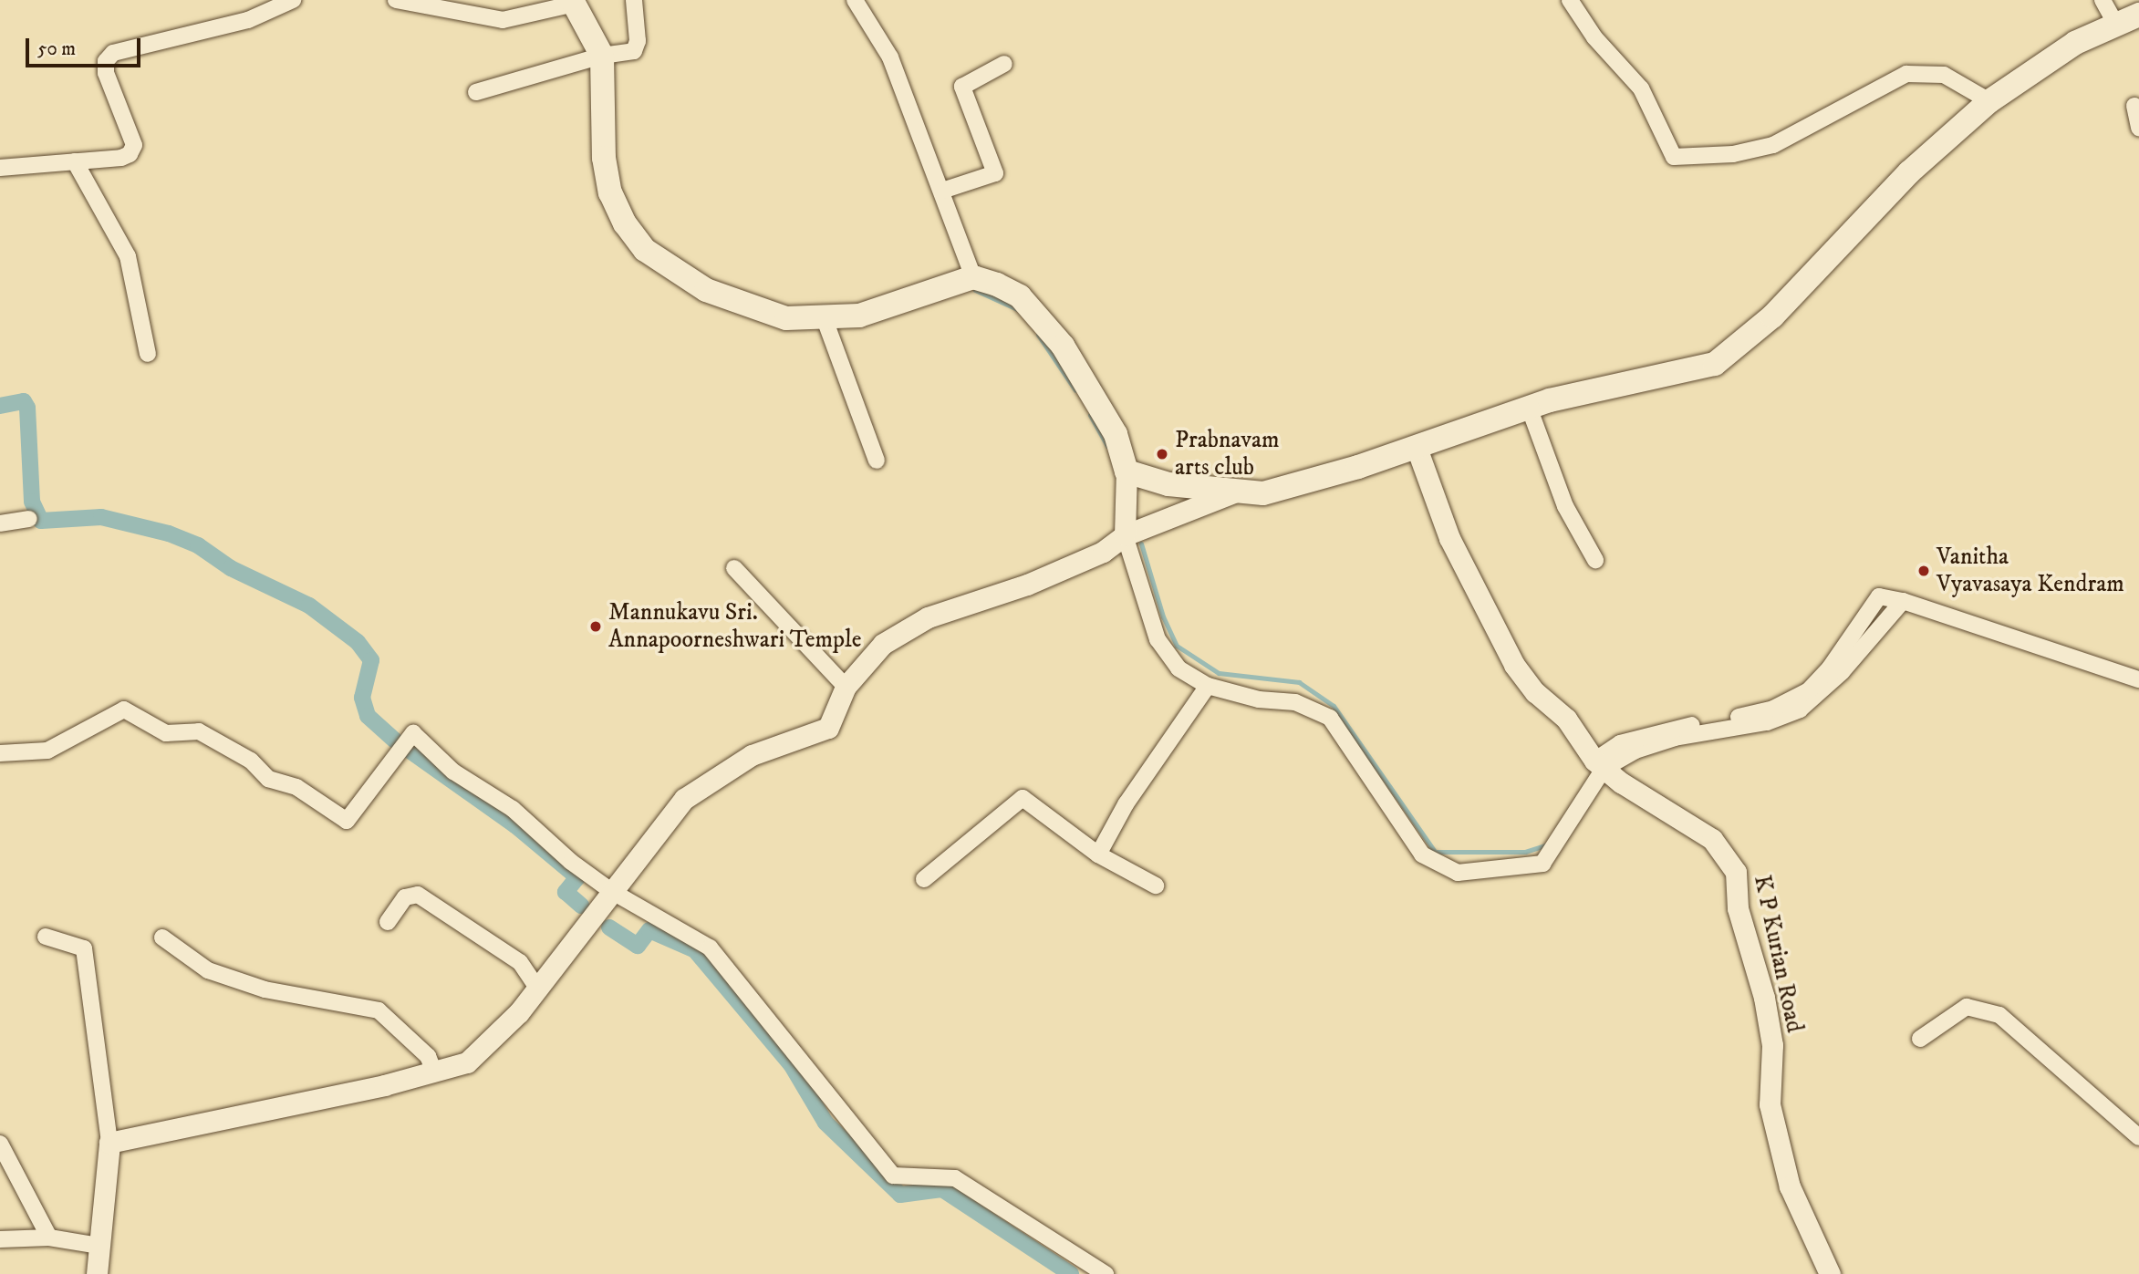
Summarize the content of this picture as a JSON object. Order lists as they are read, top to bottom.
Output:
{
  "streets": {
    "street": ["K P Kurian Road"]
  },
  "places": ["Prabnavam arts club", "Vanitha Vyavasaya Kendram", "Mannukavu Sri. Annapoorneshwari Temple"],
  "scale_bar": "50 m"
}
